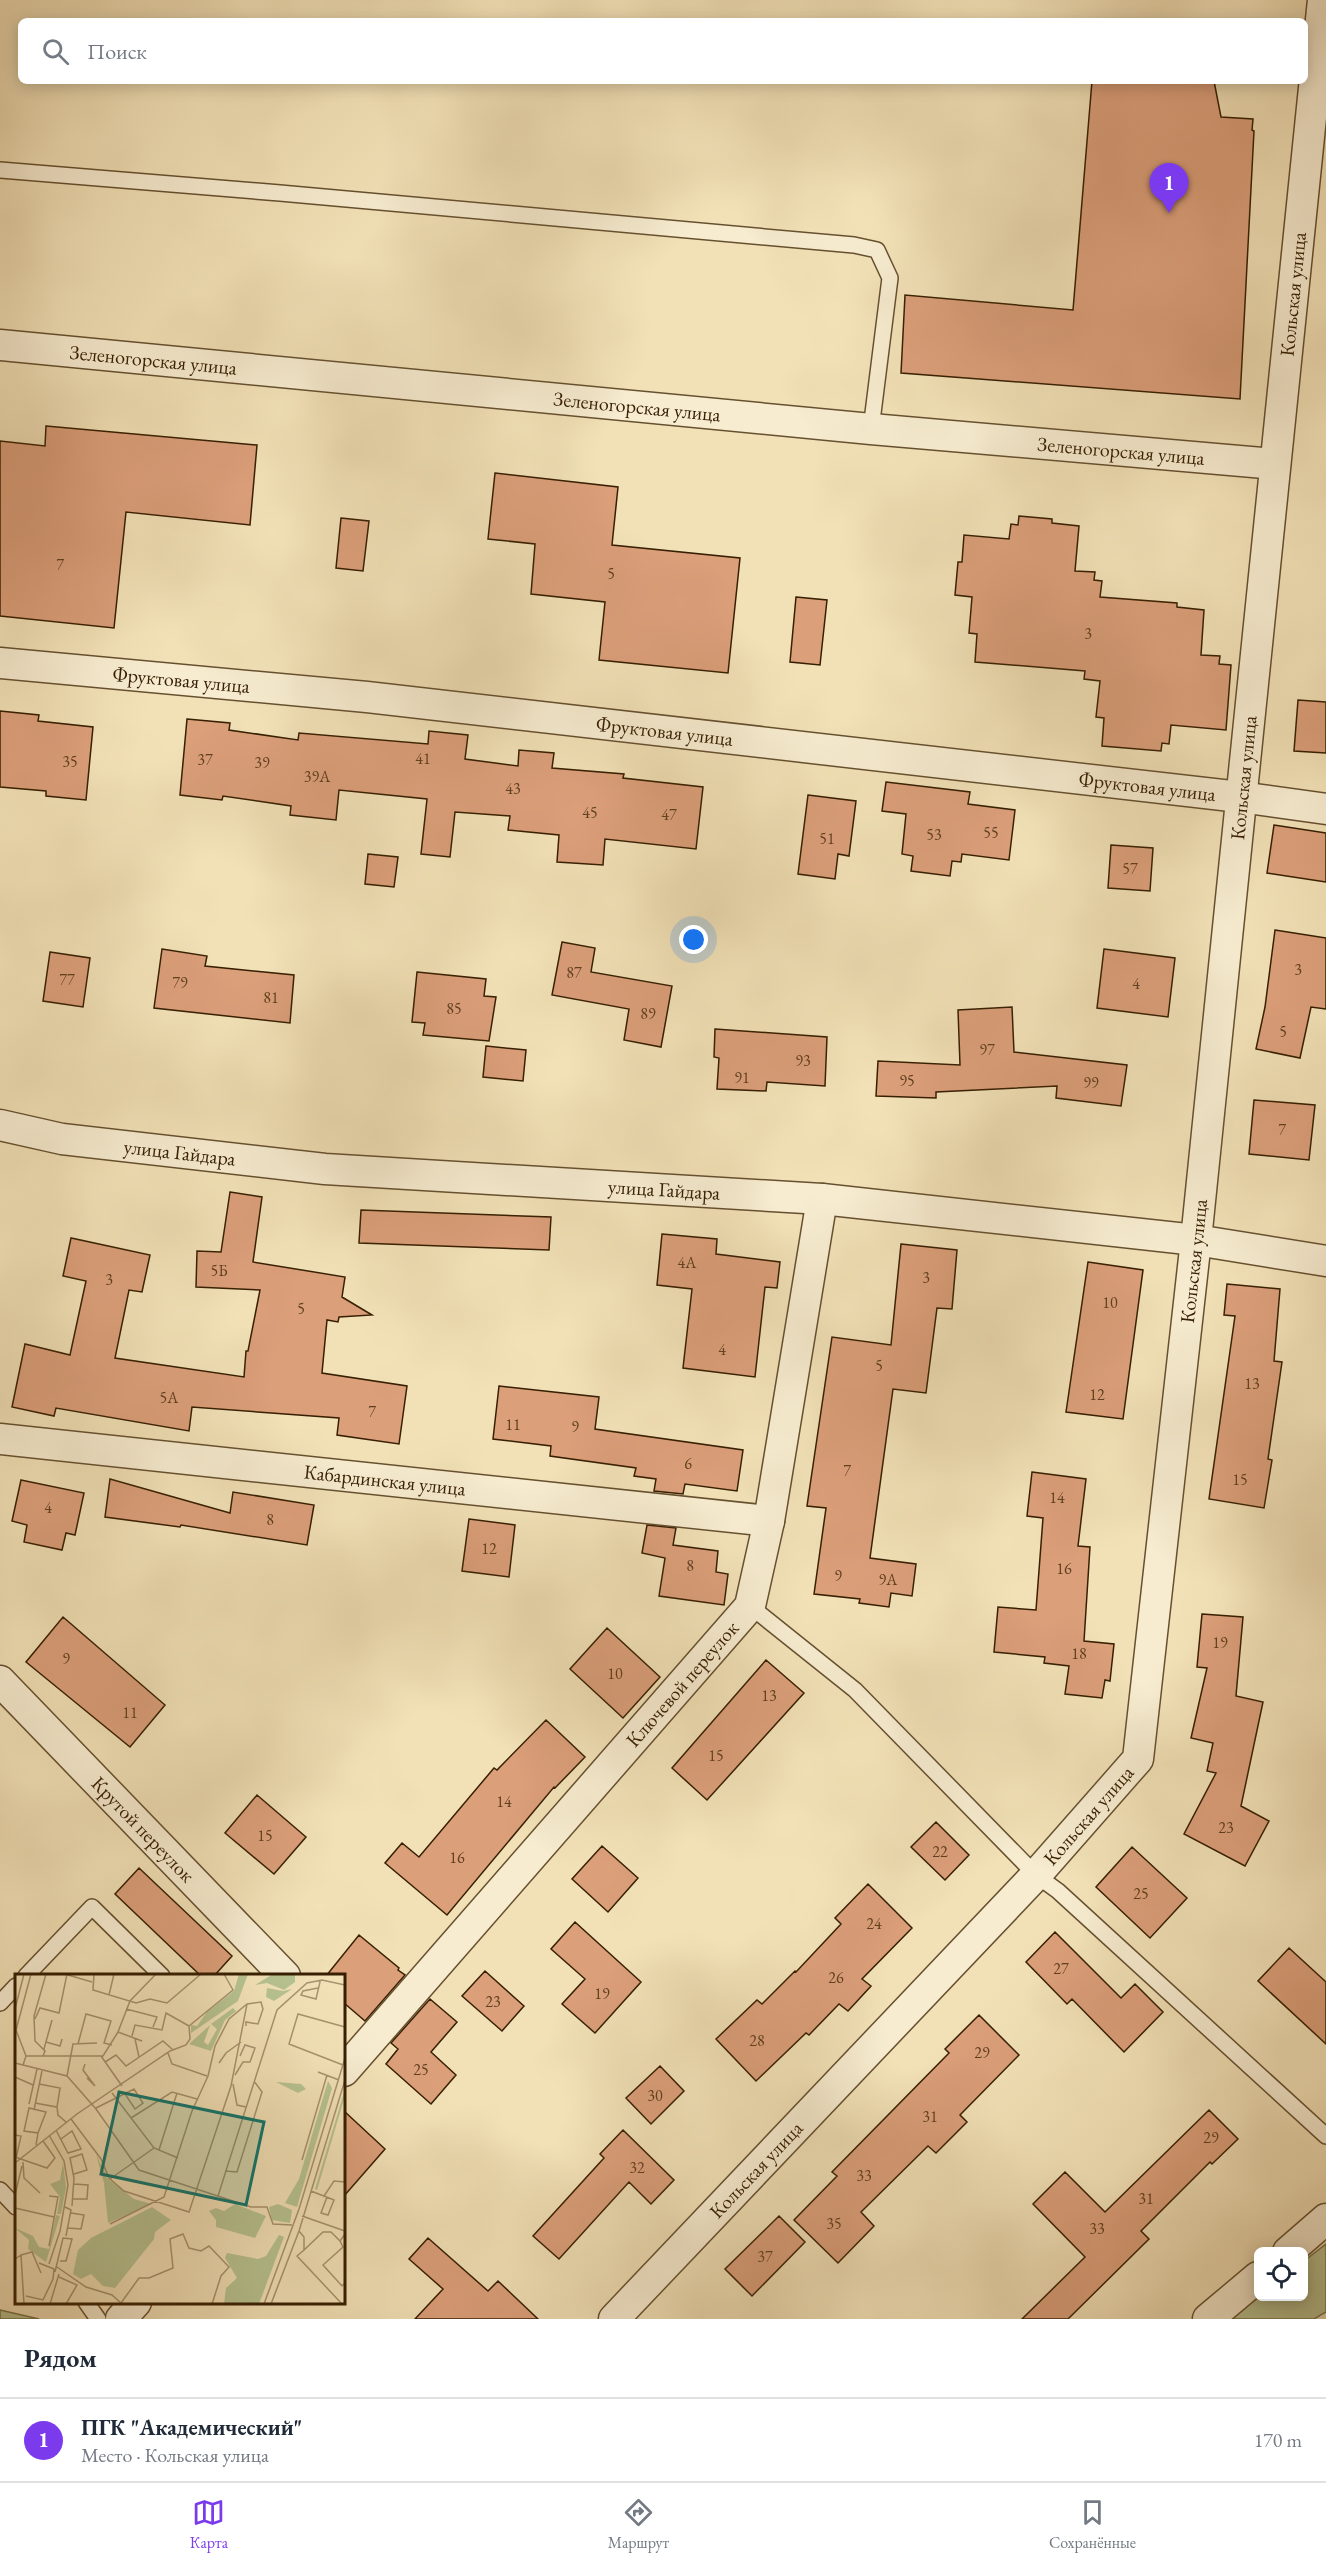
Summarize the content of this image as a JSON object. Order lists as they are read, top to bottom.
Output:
{
  "streets": {
    "street": [
      "Кольская улица",
      "Зеленогорская улица",
      "Фруктовая улица",
      "улица Гайдара",
      "Кабардинская улица",
      "Ключевой переулок",
      "Крутой переулок"
    ]
  },
  "crossings": [
    ["Кольская улица", "Зеленогорская улица"],
    ["Кольская улица", "Фруктовая улица"],
    ["Кольская улица", "улица Гайдара"],
    ["улица Гайдара", "Ключевой переулок"],
    ["Кабардинская улица", "Ключевой переулок"]
  ],
  "house_numbers": [
    "7",
    "5",
    "3",
    "41",
    "37",
    "35",
    "39",
    "39А",
    "43",
    "45",
    "47",
    "55",
    "53",
    "51",
    "57",
    "3",
    "87",
    "77",
    "79",
    "4",
    "81",
    "85",
    "89",
    "5",
    "97",
    "93",
    "91",
    "95",
    "99",
    "7",
    "4А",
    "5Б",
    "3",
    "3",
    "10",
    "5",
    "4",
    "5",
    "13",
    "12",
    "5А",
    "7",
    "11",
    "9",
    "6",
    "7",
    "15",
    "14",
    "4",
    "8",
    "12",
    "8",
    "16",
    "9",
    "9А",
    "19",
    "18",
    "9",
    "10",
    "13",
    "11",
    "15",
    "14",
    "23",
    "15",
    "22",
    "16",
    "25",
    "24",
    "27",
    "26",
    "19",
    "23",
    "28",
    "29",
    "25",
    "30",
    "31",
    "29",
    "32",
    "33",
    "31",
    "35",
    "33",
    "37"
  ],
  "page": {
    "search": "Поиск",
    "pins": "1",
    "heading": "Рядом",
    "list": [
      {
        "mark": "1",
        "name": "ПГК \"Академический\"",
        "note": "Место · Кольская улица",
        "value": "170 m"
      }
    ],
    "nav": ["Карта", "Маршрут", "Сохранённые"]
  }
}
